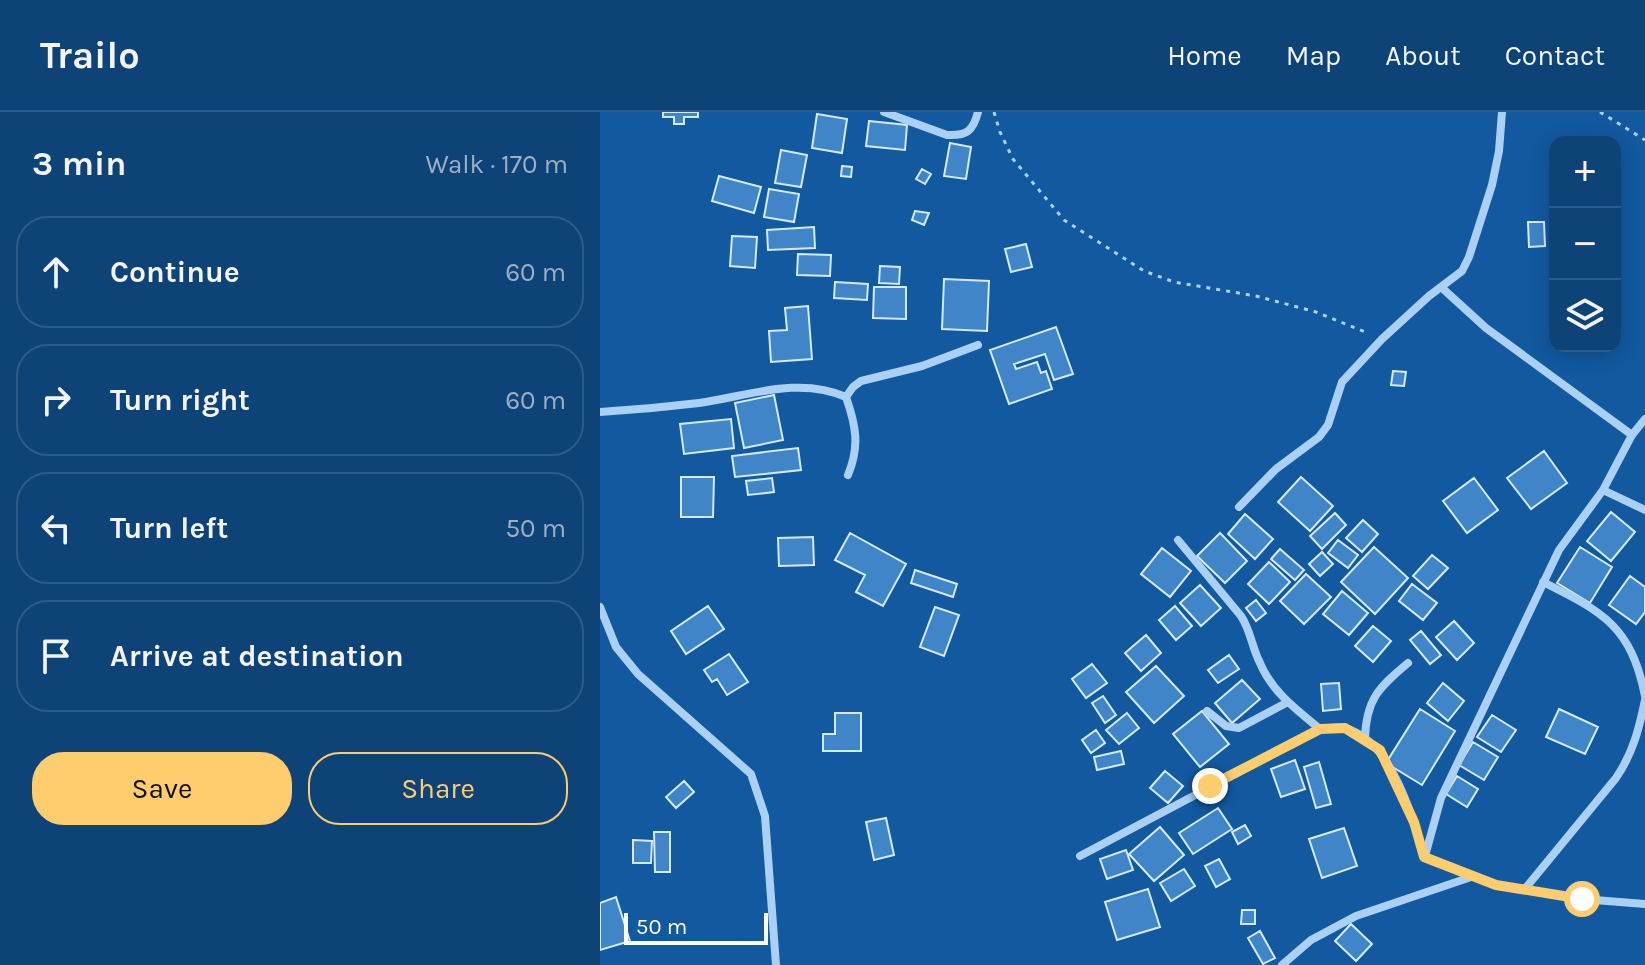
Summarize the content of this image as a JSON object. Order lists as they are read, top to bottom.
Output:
{
  "scale_bar": "50 m",
  "page": {
    "header": "Trailo",
    "nav": [
      "Home",
      "Map",
      "About",
      "Contact"
    ],
    "heading": ["3 min", "Walk · 170 m"],
    "map_buttons": ["+", "−"],
    "list": [
      ["Continue", "60 m"],
      ["Turn right", "60 m"],
      ["Turn left", "50 m"],
      "Arrive at destination"
    ],
    "buttons": ["Save", "Share"],
    "scale": "50 m"
  }
}
